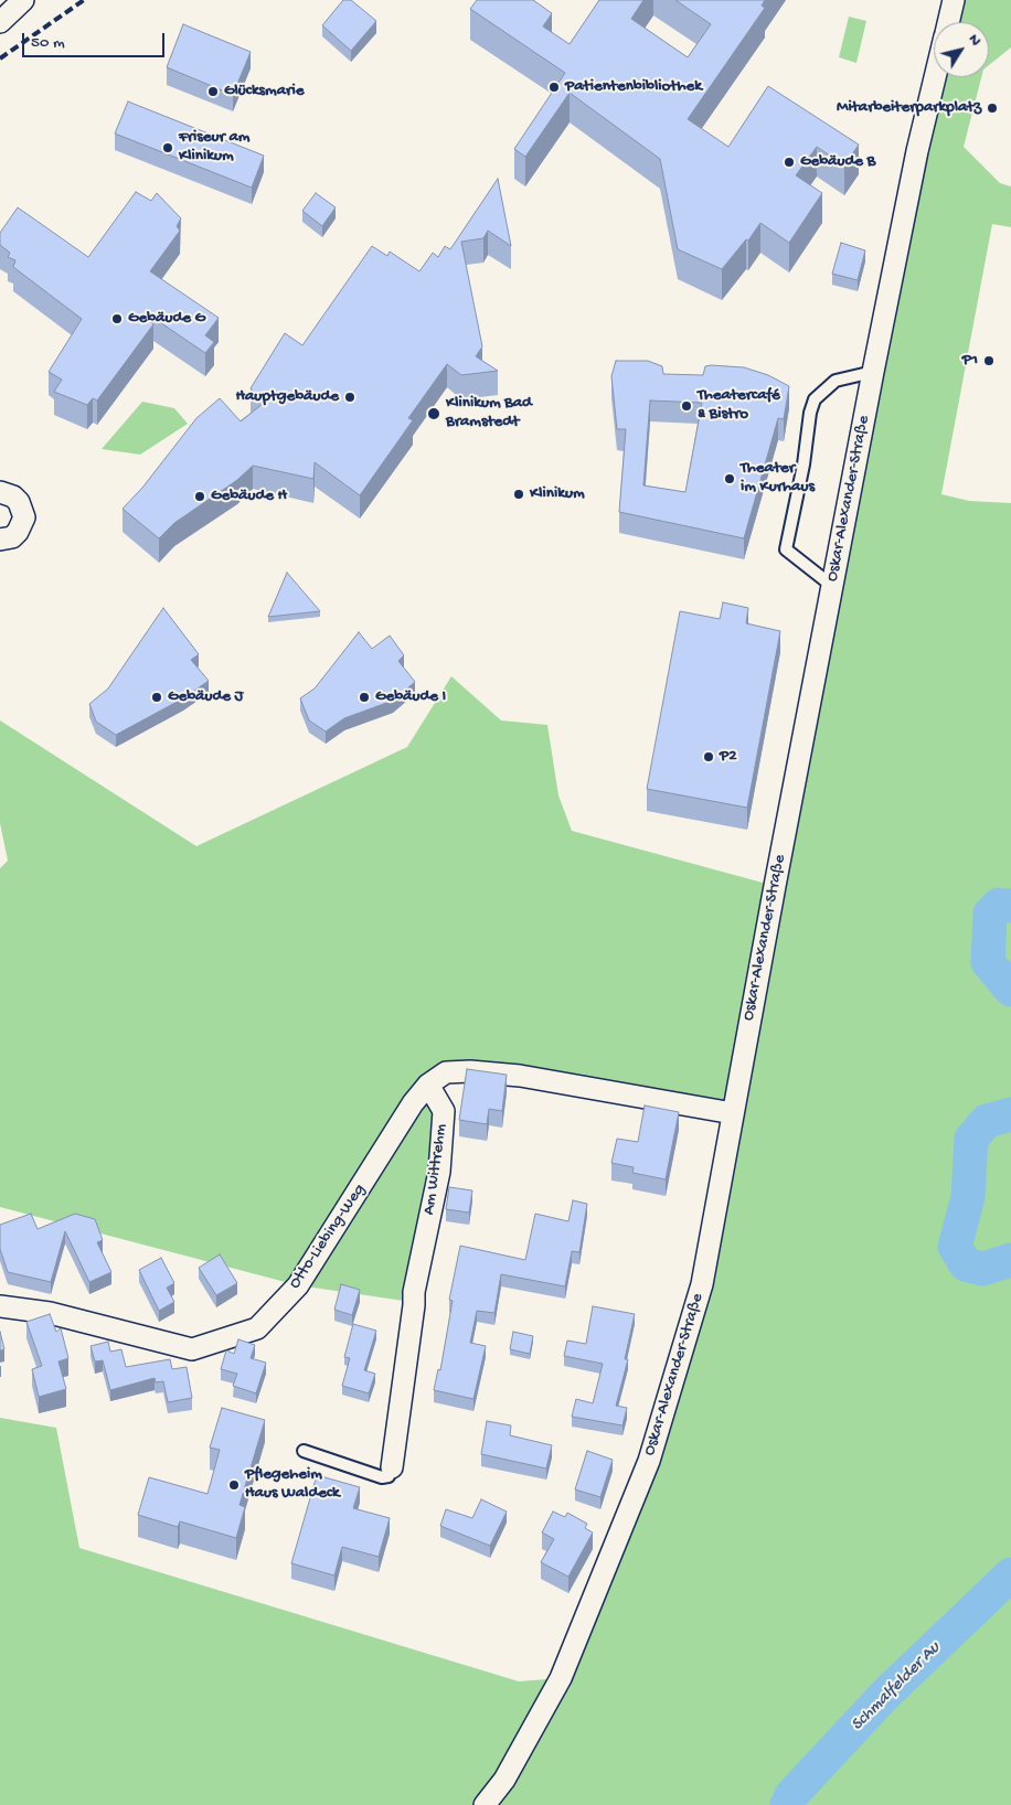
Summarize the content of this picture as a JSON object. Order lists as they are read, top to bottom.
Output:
{
  "streets": {
    "street": ["Oskar-Alexander-Straße", "Am Wittrehm", "Otto-Liebing-Weg"]
  },
  "crossings": [
    ["Am Wittrehm", "Otto-Liebing-Weg"]
  ],
  "water": ["Schmalfelder Au"],
  "places": [
    "Patientenbibliothek",
    "Glücksmarie",
    "Mitarbeiterparkplatz",
    "Friseur am Klinikum",
    "Gebäude B",
    "Gebäude G",
    "P1",
    "Hauptgebäude",
    "Theatercafé & Bistro",
    "Klinikum Bad Bramstedt",
    "Theater im Kurhaus",
    "Klinikum",
    "Gebäude H",
    "Gebäude J",
    "Gebäude I",
    "P2",
    "Pflegeheim Haus Waldeck"
  ],
  "scale_bar": "50 m",
  "north": "top right"
}
